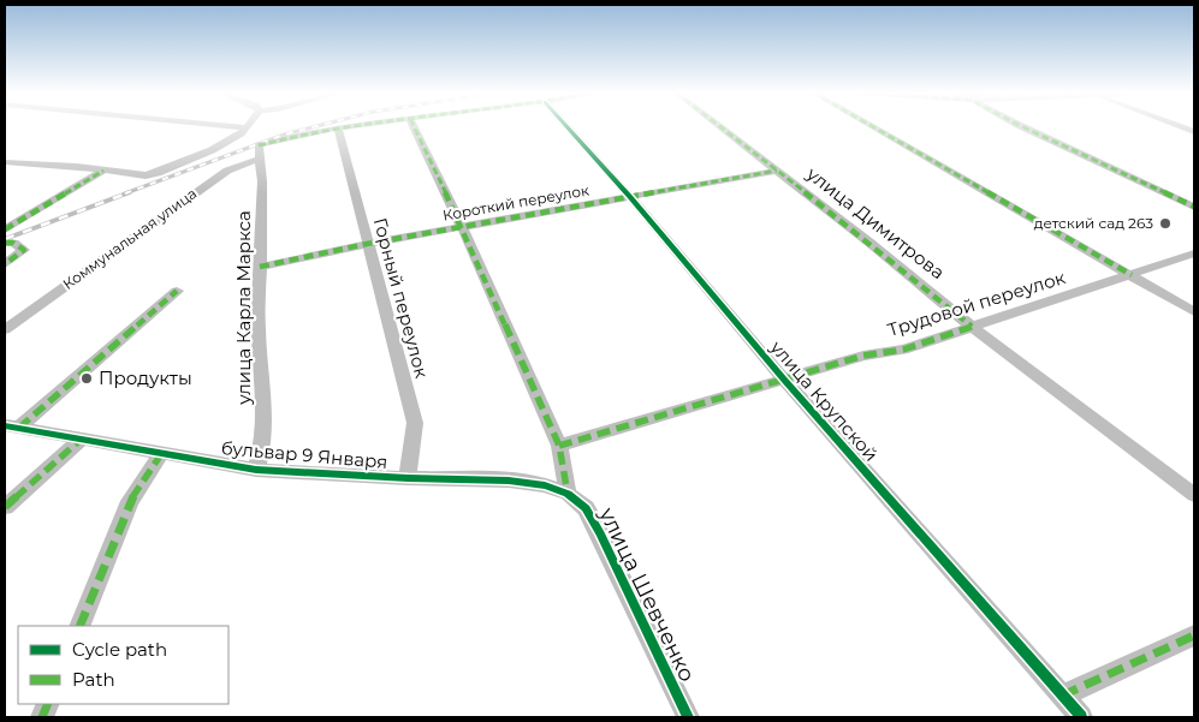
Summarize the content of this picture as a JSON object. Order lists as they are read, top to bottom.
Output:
{
  "streets": {
    "street": [
      "Короткий переулок",
      "улица Димитрова",
      "Коммунальная улица",
      "Горный переулок",
      "Трудовой переулок",
      "улица Карла Маркса",
      "улица Крупской",
      "бульвар 9 Января",
      "улица Шевченко"
    ]
  },
  "crossings": [
    ["Короткий переулок", "улица Димитрова"],
    ["Короткий переулок", "Горный переулок"],
    ["Короткий переулок", "улица Карла Маркса"],
    ["Короткий переулок", "улица Крупской"],
    ["улица Димитрова", "Трудовой переулок"],
    ["Коммунальная улица", "Горный переулок"],
    ["Коммунальная улица", "улица Карла Маркса"],
    ["Горный переулок", "бульвар 9 Января"],
    ["Трудовой переулок", "улица Крупской"],
    ["улица Карла Маркса", "бульвар 9 Января"],
    ["бульвар 9 Января", "улица Шевченко"]
  ],
  "places": ["детский сад 263", "Продукты"],
  "legend": ["Cycle path", "Path"]
}
